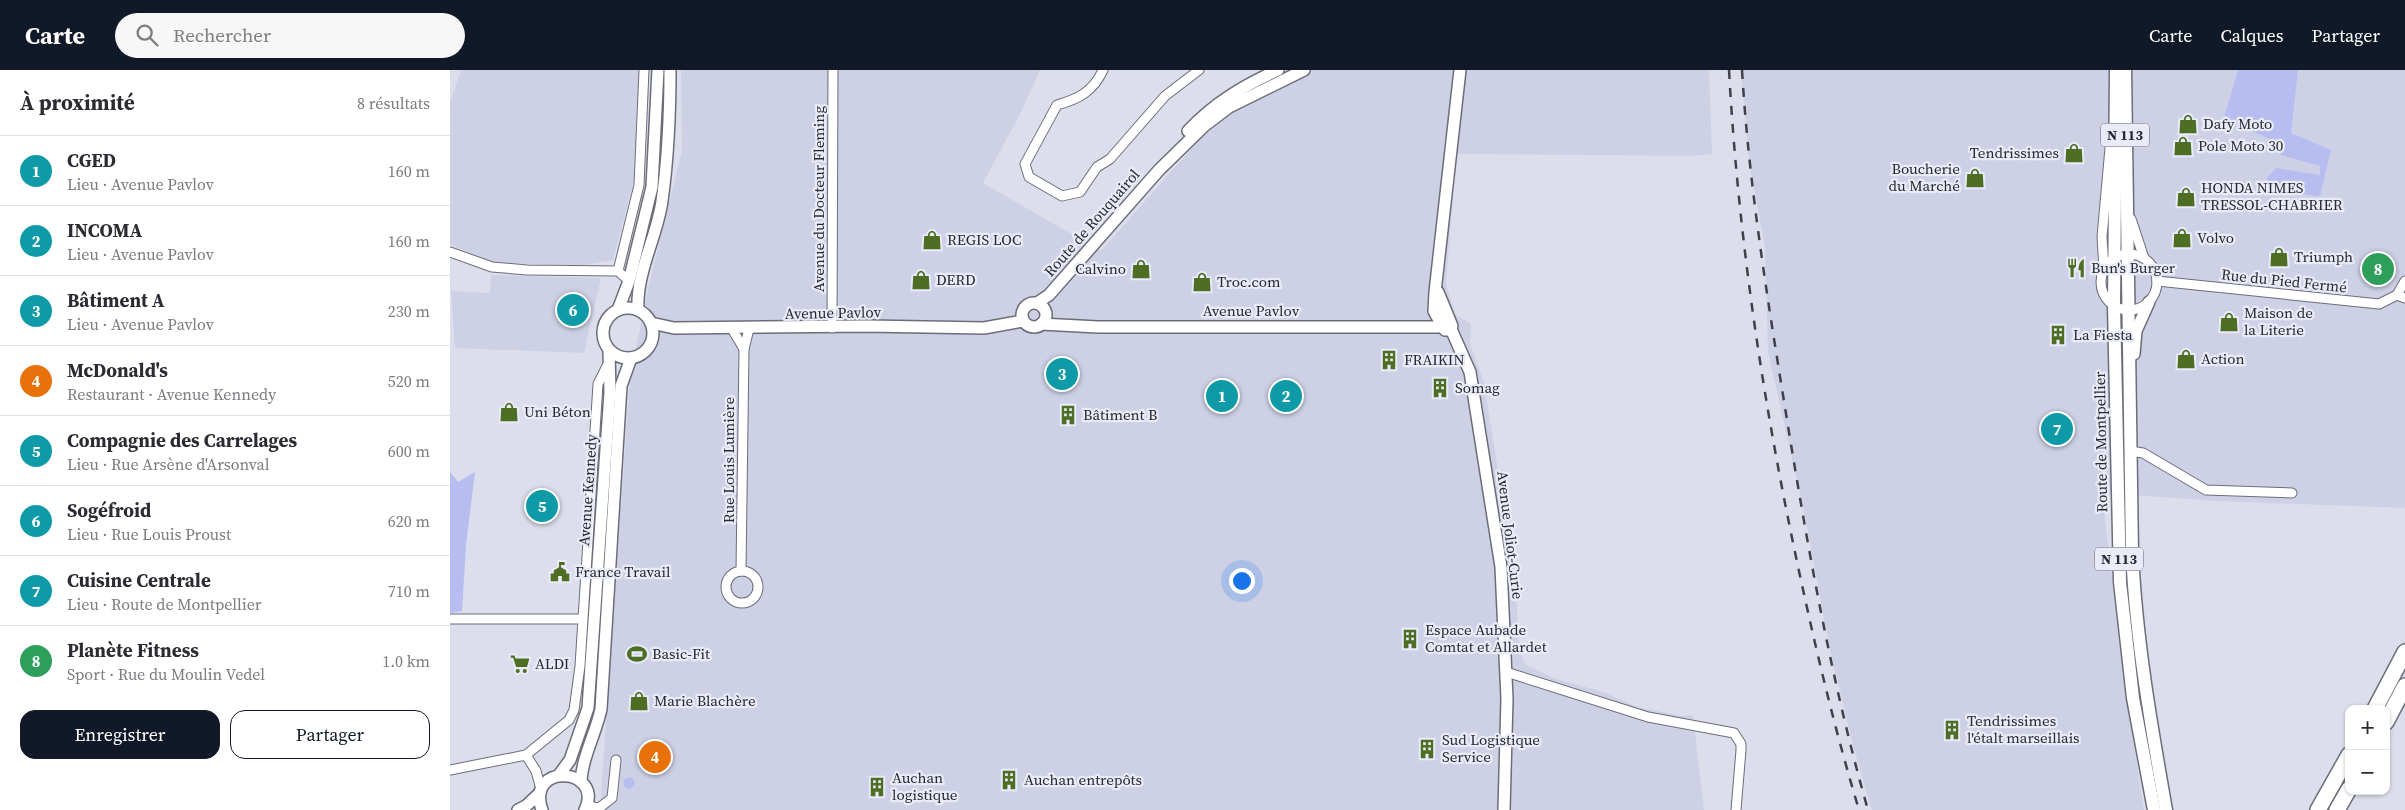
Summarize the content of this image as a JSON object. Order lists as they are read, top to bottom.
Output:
{
  "streets": {
    "main road": ["N 113", "Route de Montpellier"],
    "street": [
      "Avenue du Docteur Fleming",
      "Route de Rouquairol",
      "Rue du Pied Fermé",
      "Avenue Pavlov",
      "Rue Louis Lumière",
      "Avenue Kennedy",
      "Avenue Joliot-Curie"
    ]
  },
  "crossings": [
    ["Avenue du Docteur Fleming", "Avenue Pavlov"],
    ["Route de Rouquairol", "Avenue Pavlov"],
    ["Avenue Pavlov", "Rue Louis Lumière"],
    ["Avenue Pavlov", "Avenue Kennedy"],
    ["Avenue Pavlov", "Avenue Joliot-Curie"]
  ],
  "places": {
    "shop": [
      "Dafy Moto",
      "Pole Moto 30",
      "Tendrissimes",
      "Boucherie du Marché",
      "HONDA NIMES TRESSOL-CHABRIER",
      "Volvo",
      "REGIS LOC",
      "Triumph",
      "Calvino",
      "DERD",
      "Troc.com",
      "Maison de la Literie",
      "Action",
      "Uni Béton",
      "Marie Blachère"
    ],
    "restaurant": ["Bun's Burger"],
    "building": [
      "La Fiesta",
      "FRAIKIN",
      "Somag",
      "Bâtiment B",
      "Espace Aubade Comtat et Allardet",
      "Tendrissimes l'étalt marseillais",
      "Sud Logistique Service",
      "Auchan entrepôts",
      "Auchan logistique"
    ],
    "public building": ["France Travail"],
    "sports": ["Basic-Fit"],
    "supermarket": ["ALDI"]
  },
  "page": {
    "header": "Carte",
    "search": "Rechercher",
    "nav": ["Carte", "Calques", "Partager"],
    "heading": ["À proximité", "8 résultats"],
    "list": [
      {
        "mark": "1",
        "name": "CGED",
        "note": "Lieu · Avenue Pavlov",
        "value": "160 m"
      },
      {
        "mark": "2",
        "name": "INCOMA",
        "note": "Lieu · Avenue Pavlov",
        "value": "160 m"
      },
      {
        "mark": "3",
        "name": "Bâtiment A",
        "note": "Lieu · Avenue Pavlov",
        "value": "230 m"
      },
      {
        "mark": "4",
        "name": "McDonald's",
        "note": "Restaurant · Avenue Kennedy",
        "value": "520 m"
      },
      {
        "mark": "5",
        "name": "Compagnie des Carrelages",
        "note": "Lieu · Rue Arsène d'Arsonval",
        "value": "600 m"
      },
      {
        "mark": "6",
        "name": "Sogéfroid",
        "note": "Lieu · Rue Louis Proust",
        "value": "620 m"
      },
      {
        "mark": "7",
        "name": "Cuisine Centrale",
        "note": "Lieu · Route de Montpellier",
        "value": "710 m"
      },
      {
        "mark": "8",
        "name": "Planète Fitness",
        "note": "Sport · Rue du Moulin Vedel",
        "value": "1.0 km"
      }
    ],
    "pins": [
      "8",
      "6",
      "3",
      "1",
      "2",
      "7",
      "5",
      "4"
    ],
    "buttons": ["Enregistrer", "Partager"],
    "map_buttons": ["+", "−"]
  }
}
